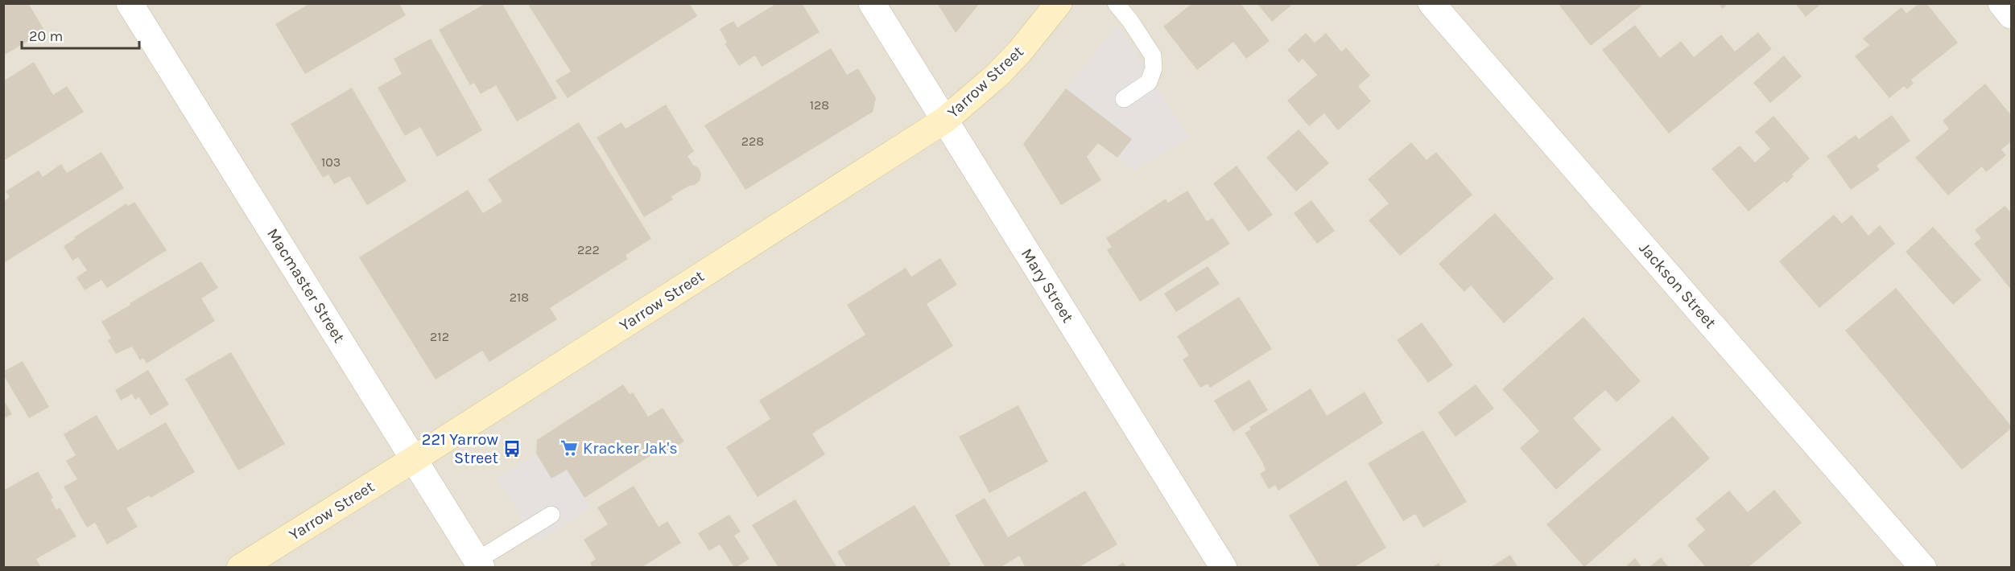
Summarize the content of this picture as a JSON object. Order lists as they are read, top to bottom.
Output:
{
  "streets": {
    "street": [
      "Yarrow Street",
      "Macmaster Street",
      "Mary Street",
      "Jackson Street"
    ]
  },
  "crossings": [
    ["Yarrow Street", "Macmaster Street"],
    ["Yarrow Street", "Mary Street"]
  ],
  "places": {
    "supermarket": ["Kracker Jak's"],
    "bus stop": ["221 Yarrow Street"]
  },
  "house_numbers": [
    "128",
    "228",
    "103",
    "222",
    "218",
    "212"
  ],
  "scale_bar": "20 m"
}
